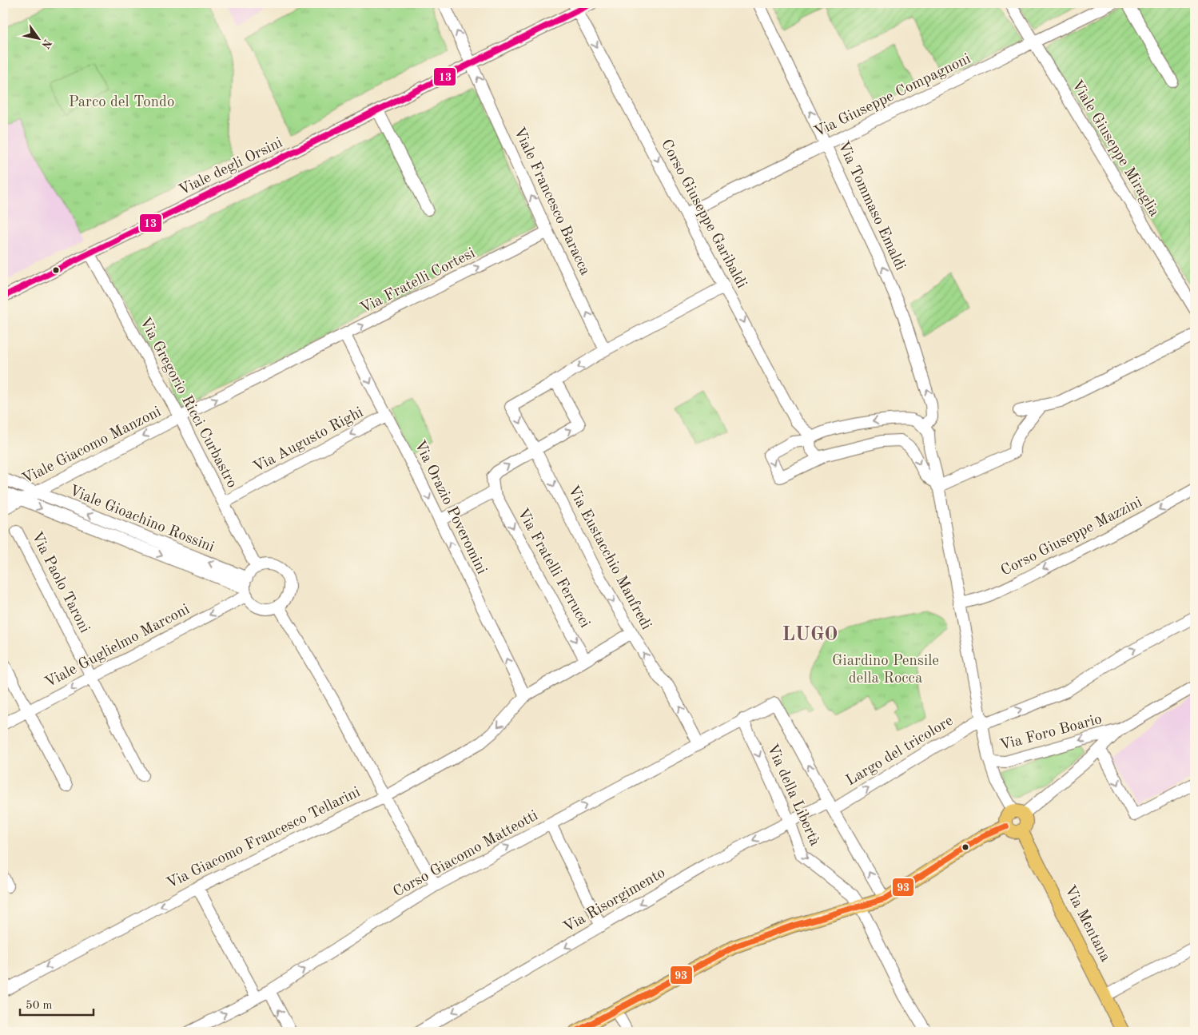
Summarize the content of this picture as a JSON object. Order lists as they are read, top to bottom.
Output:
{
  "streets": {
    "main road": ["Via Mentana"],
    "street": [
      "Via Giuseppe Compagnoni",
      "Viale Giuseppe Miraglia",
      "Viale degli Orsini",
      "Viale Francesco Baracca",
      "Via Tommaso Emaldi",
      "Corso Giuseppe Garibaldi",
      "Via Fratelli Cortesi",
      "Via Gregorio Ricci Curbastro",
      "Via Augusto Righi",
      "Viale Giacomo Manzoni",
      "Via Orazio Poveromini",
      "Viale Gioachino Rossini",
      "Corso Giuseppe Mazzini",
      "Via Eustacchio Manfredi",
      "Via Fratelli Ferrucci",
      "Via Paolo Taroni",
      "Viale Guglielmo Marconi",
      "Via Foro Boario",
      "Largo del tricolore",
      "Via della Libertà",
      "Via Giacomo Francesco Tellarini",
      "Corso Giacomo Matteotti",
      "Via Risorgimento"
    ]
  },
  "crossings": [
    ["Via Giuseppe Compagnoni", "Viale Giuseppe Miraglia"],
    ["Via Giuseppe Compagnoni", "Via Tommaso Emaldi"],
    ["Via Giuseppe Compagnoni", "Corso Giuseppe Garibaldi"],
    ["Viale degli Orsini", "Viale Francesco Baracca"],
    ["Viale degli Orsini", "Corso Giuseppe Garibaldi"],
    ["Viale degli Orsini", "Via Gregorio Ricci Curbastro"],
    ["Viale Francesco Baracca", "Via Fratelli Cortesi"],
    ["Via Fratelli Cortesi", "Viale Giacomo Manzoni"],
    ["Via Fratelli Cortesi", "Via Orazio Poveromini"],
    ["Via Gregorio Ricci Curbastro", "Via Augusto Righi"],
    ["Via Gregorio Ricci Curbastro", "Viale Giacomo Manzoni"],
    ["Via Gregorio Ricci Curbastro", "Viale Gioachino Rossini"],
    ["Via Gregorio Ricci Curbastro", "Viale Guglielmo Marconi"],
    ["Via Augusto Righi", "Via Orazio Poveromini"],
    ["Viale Giacomo Manzoni", "Viale Gioachino Rossini"],
    ["Via Orazio Poveromini", "Via Giacomo Francesco Tellarini"],
    ["Viale Gioachino Rossini", "Viale Guglielmo Marconi"],
    ["Via Eustacchio Manfredi", "Via Giacomo Francesco Tellarini"],
    ["Via Eustacchio Manfredi", "Corso Giacomo Matteotti"],
    ["Via Fratelli Ferrucci", "Via Giacomo Francesco Tellarini"],
    ["Via Paolo Taroni", "Viale Guglielmo Marconi"],
    ["Via Foro Boario", "Via Mentana"],
    ["Largo del tricolore", "Via Risorgimento"],
    ["Via della Libertà", "Corso Giacomo Matteotti"],
    ["Via della Libertà", "Via Risorgimento"]
  ],
  "one_way": [
    "Viale Francesco Baracca",
    "Via Tommaso Emaldi",
    "Corso Giuseppe Garibaldi",
    "Via Fratelli Cortesi",
    "Via Augusto Righi",
    "Corso Giuseppe Mazzini",
    "Via Fratelli Ferrucci",
    "Viale Guglielmo Marconi",
    "Largo del tricolore",
    "Via Giacomo Francesco Tellarini",
    "Corso Giacomo Matteotti",
    "Via Risorgimento"
  ],
  "districts": ["LUGO"],
  "parks": ["Parco del Tondo", "Giardino Pensile della Rocca"],
  "lines": ["transit line 13", "transit line 93"],
  "scale_bar": "50 m",
  "north": "bottom right"
}
